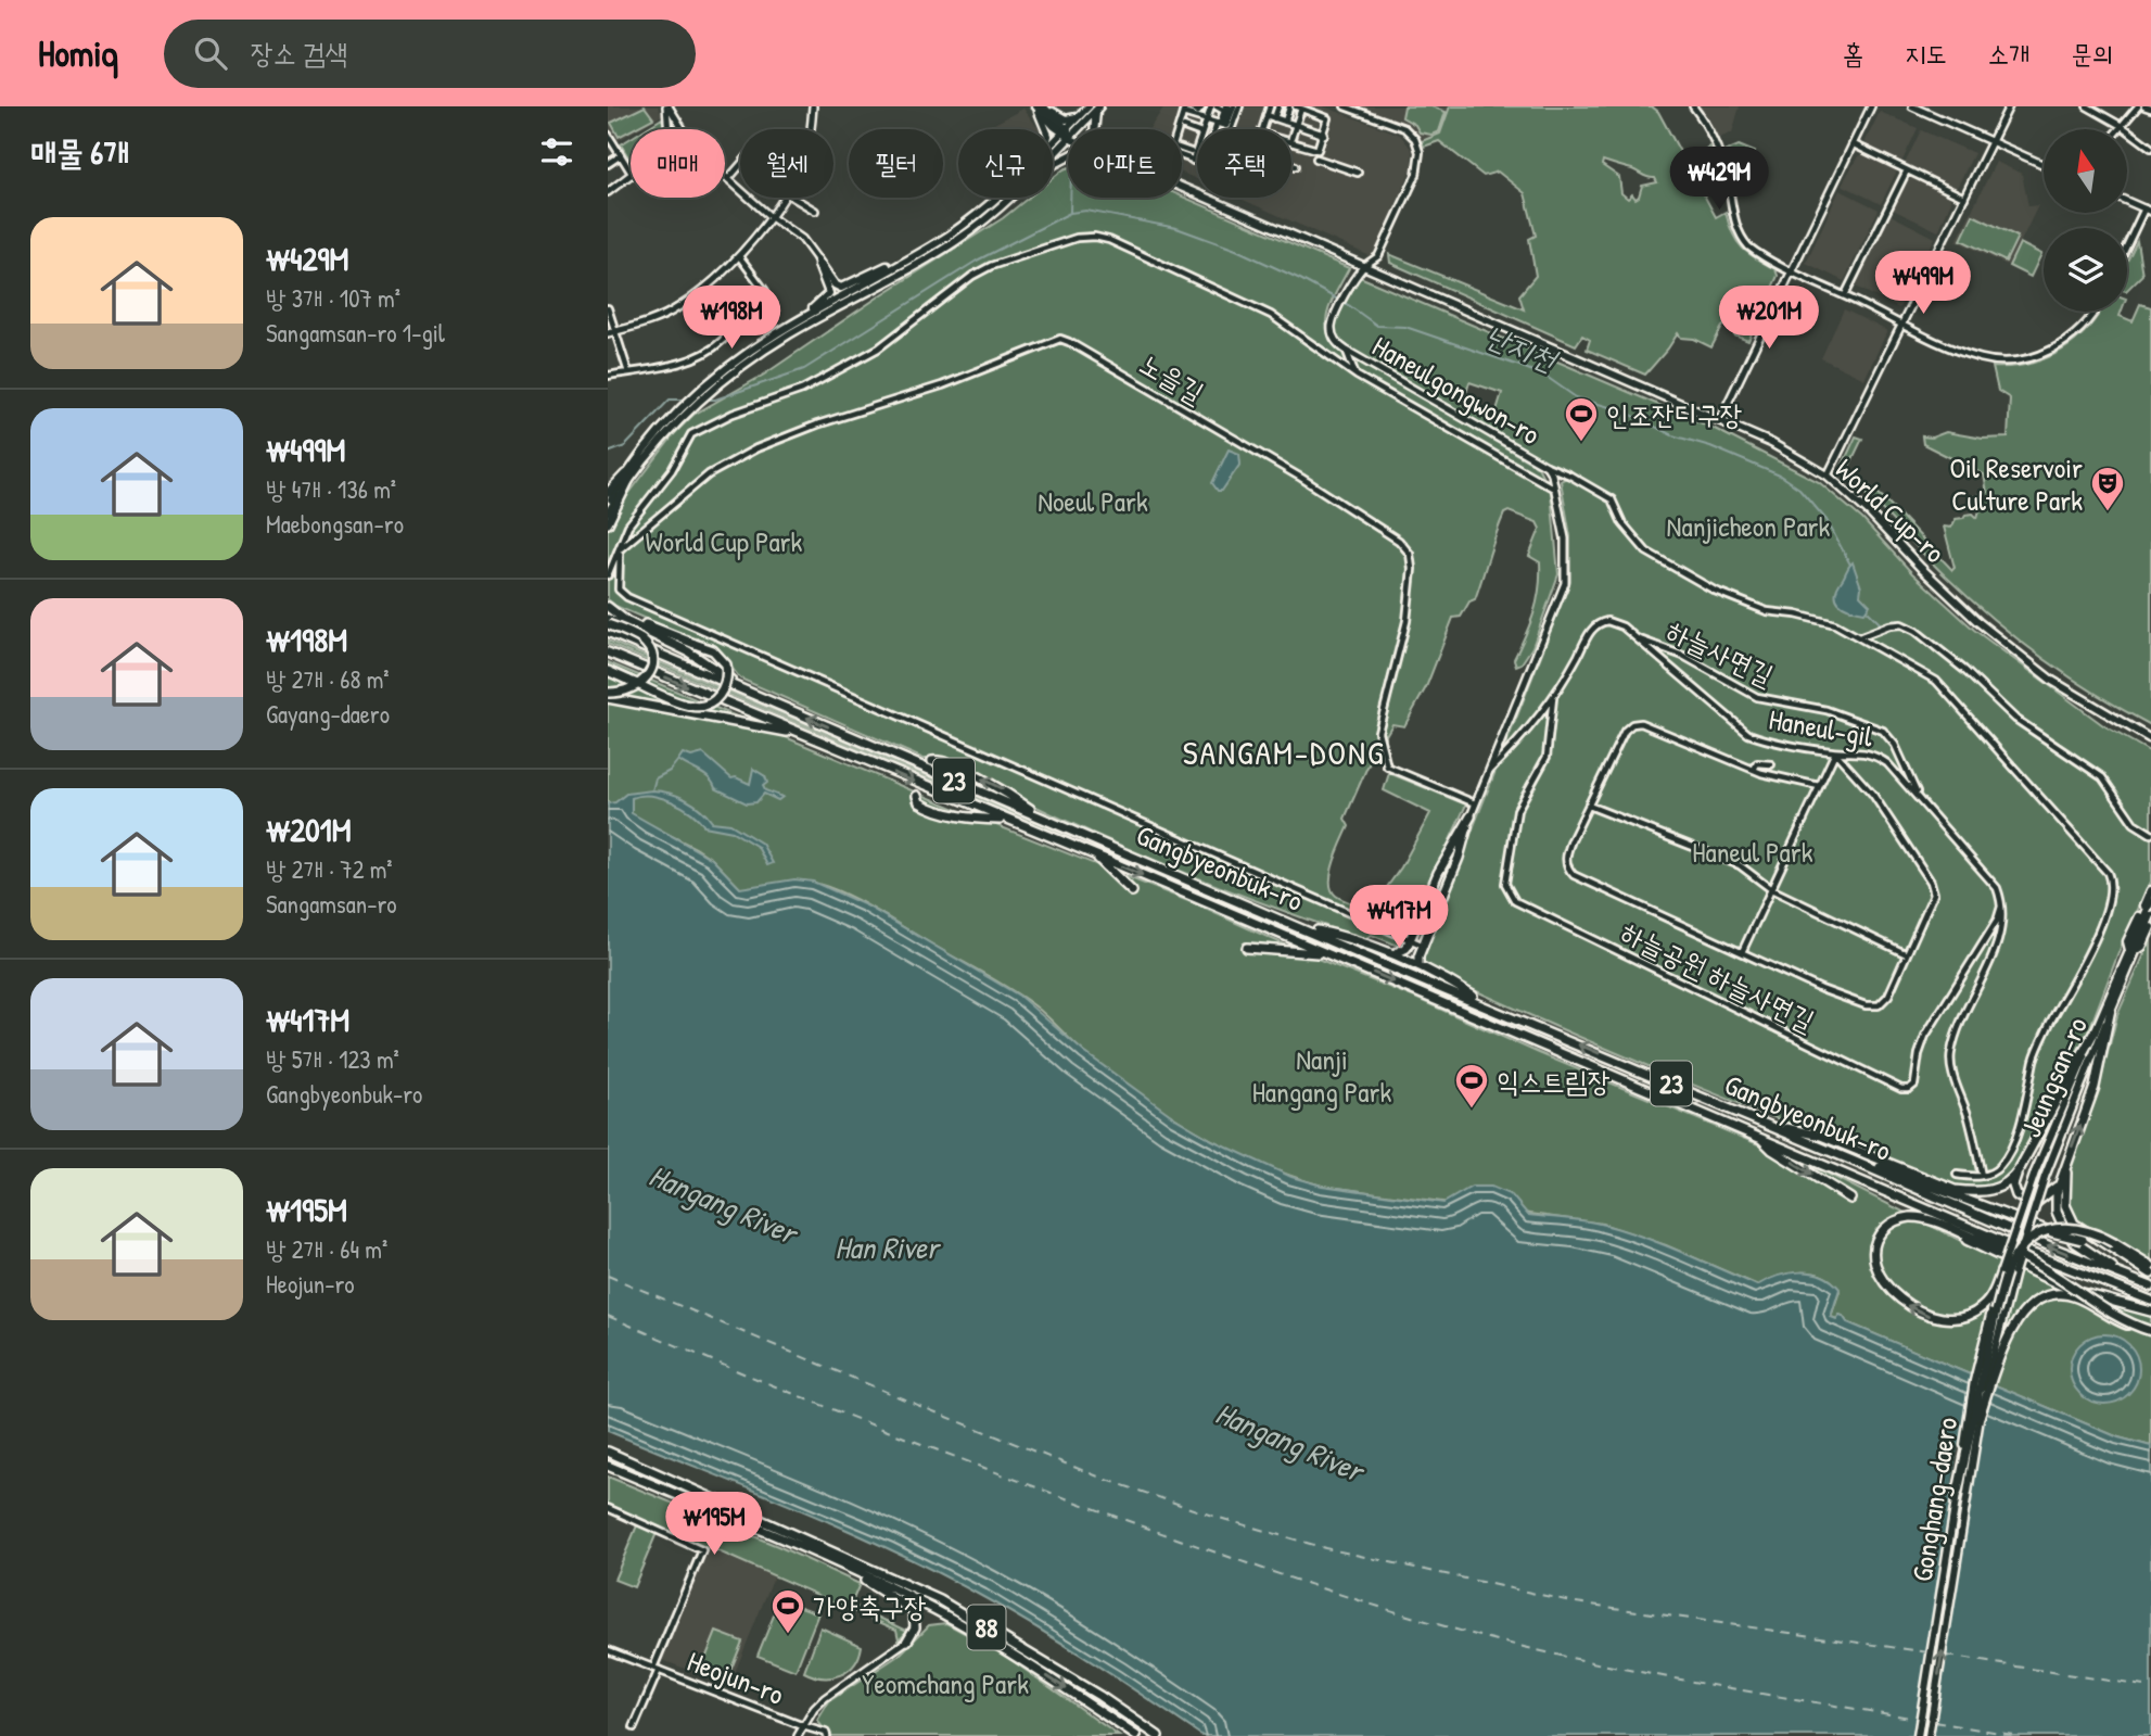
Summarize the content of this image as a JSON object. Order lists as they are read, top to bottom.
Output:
{
  "streets": {
    "highway": ["23", "Gangbyeonbuk-ro", "88"],
    "main road": ["World Cup-ro", "Jeungsan-ro", "Gonghang-daero"],
    "street": [
      "노을길",
      "Haneulgongwon-ro",
      "하늘사면길",
      "Haneul-gil",
      "하늘공원 하늘사면길",
      "Heojun-ro"
    ]
  },
  "crossings": [
    ["노을길", "Haneulgongwon-ro"],
    ["Haneulgongwon-ro", "World Cup-ro"],
    ["Haneulgongwon-ro", "Haneul-gil"],
    ["하늘사면길", "Haneul-gil"],
    ["Haneul-gil", "하늘공원 하늘사면길"],
    ["Jeungsan-ro", "Gonghang-daero"]
  ],
  "districts": ["SANGAM-DONG"],
  "water": ["난지천", "Hangang River", "Han River"],
  "parks": [
    "Noeul Park",
    "Nanjicheon Park",
    "World Cup Park",
    "Haneul Park",
    "Nanji Hangang Park",
    "Yeomchang Park"
  ],
  "places": {
    "sports": ["인조잔디구장", "익스트림장", "가양축구장"],
    "theatre": ["Oil Reservoir Culture Park"]
  },
  "north": "top",
  "page": {
    "header": "Homiq",
    "search": "장소 검색",
    "nav": [
      "홈",
      "지도",
      "소개",
      "문의"
    ],
    "heading": "매물 6개",
    "chip": [
      "매매",
      "월세",
      "필터",
      "신규",
      "아파트",
      "주택"
    ],
    "price": [
      "₩429M",
      "₩499M",
      "₩198M",
      "₩201M",
      "₩417M",
      "₩195M"
    ],
    "list": [
      {
        "name": "₩429M",
        "note": "방 3개 · 107 m² · Sangamsan-ro 1-gil"
      },
      {
        "name": "₩499M",
        "note": "방 4개 · 136 m² · Maebongsan-ro"
      },
      {
        "name": "₩198M",
        "note": "방 2개 · 68 m² · Gayang-daero"
      },
      {
        "name": "₩201M",
        "note": "방 2개 · 72 m² · Sangamsan-ro"
      },
      {
        "name": "₩417M",
        "note": "방 5개 · 123 m² · Gangbyeonbuk-ro"
      },
      {
        "name": "₩195M",
        "note": "방 2개 · 64 m² · Heojun-ro"
      }
    ]
  }
}
